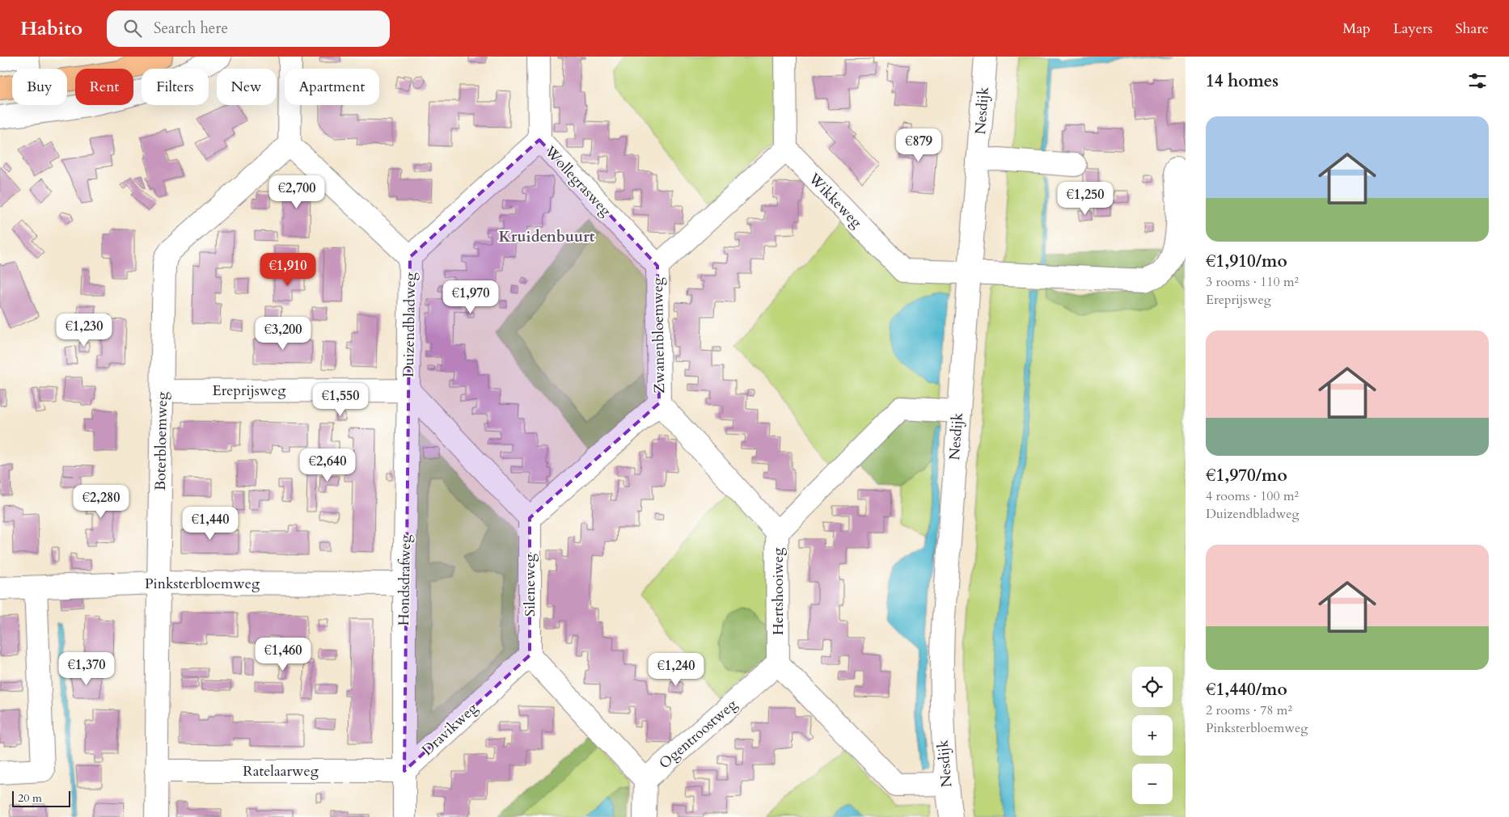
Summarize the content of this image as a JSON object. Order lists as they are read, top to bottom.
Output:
{
  "streets": {
    "street": [
      "Nesdijk",
      "Wollegrasweg",
      "Wikkeweg",
      "Duizendbladweg",
      "Zwanenbloemweg",
      "Ereprijsweg",
      "Boterbloemweg",
      "Hondsdrafweg",
      "Pinksterbloemweg",
      "Sileneweg",
      "Hertshooiweg",
      "Dravikweg",
      "Ogentroostweg",
      "Ratelaarweg"
    ]
  },
  "crossings": [
    ["Nesdijk", "Wikkeweg"],
    ["Nesdijk", "Hertshooiweg"],
    ["Wollegrasweg", "Duizendbladweg"],
    ["Wollegrasweg", "Zwanenbloemweg"],
    ["Wikkeweg", "Zwanenbloemweg"],
    ["Duizendbladweg", "Ereprijsweg"],
    ["Duizendbladweg", "Hondsdrafweg"],
    ["Duizendbladweg", "Sileneweg"],
    ["Zwanenbloemweg", "Hertshooiweg"],
    ["Ereprijsweg", "Boterbloemweg"],
    ["Ereprijsweg", "Hondsdrafweg"],
    ["Boterbloemweg", "Pinksterbloemweg"],
    ["Boterbloemweg", "Ratelaarweg"],
    ["Hondsdrafweg", "Pinksterbloemweg"],
    ["Hondsdrafweg", "Dravikweg"],
    ["Hondsdrafweg", "Ratelaarweg"],
    ["Sileneweg", "Dravikweg"],
    ["Hertshooiweg", "Ogentroostweg"],
    ["Dravikweg", "Ratelaarweg"]
  ],
  "districts": ["Kruidenbuurt"],
  "scale_bar": "20 m",
  "page": {
    "header": "Habito",
    "search": "Search here",
    "nav": ["Map", "Layers", "Share"],
    "heading": "14 homes",
    "chip": [
      "Buy",
      "Rent",
      "Filters",
      "New",
      "Apartment"
    ],
    "list": [
      {
        "name": "€1,910/mo",
        "note": "3 rooms · 110 m² · Ereprijsweg"
      },
      {
        "name": "€1,970/mo",
        "note": "4 rooms · 100 m² · Duizendbladweg"
      },
      {
        "name": "€1,440/mo",
        "note": "2 rooms · 78 m² · Pinksterbloemweg"
      }
    ],
    "price": [
      "€879",
      "€2,700",
      "€1,250",
      "€1,910",
      "€1,970",
      "€1,230",
      "€3,200",
      "€1,550",
      "€2,640",
      "€2,280",
      "€1,440",
      "€1,460",
      "€1,370",
      "€1,240"
    ],
    "map_buttons": ["+", "−"],
    "scale": "20 m"
  }
}
